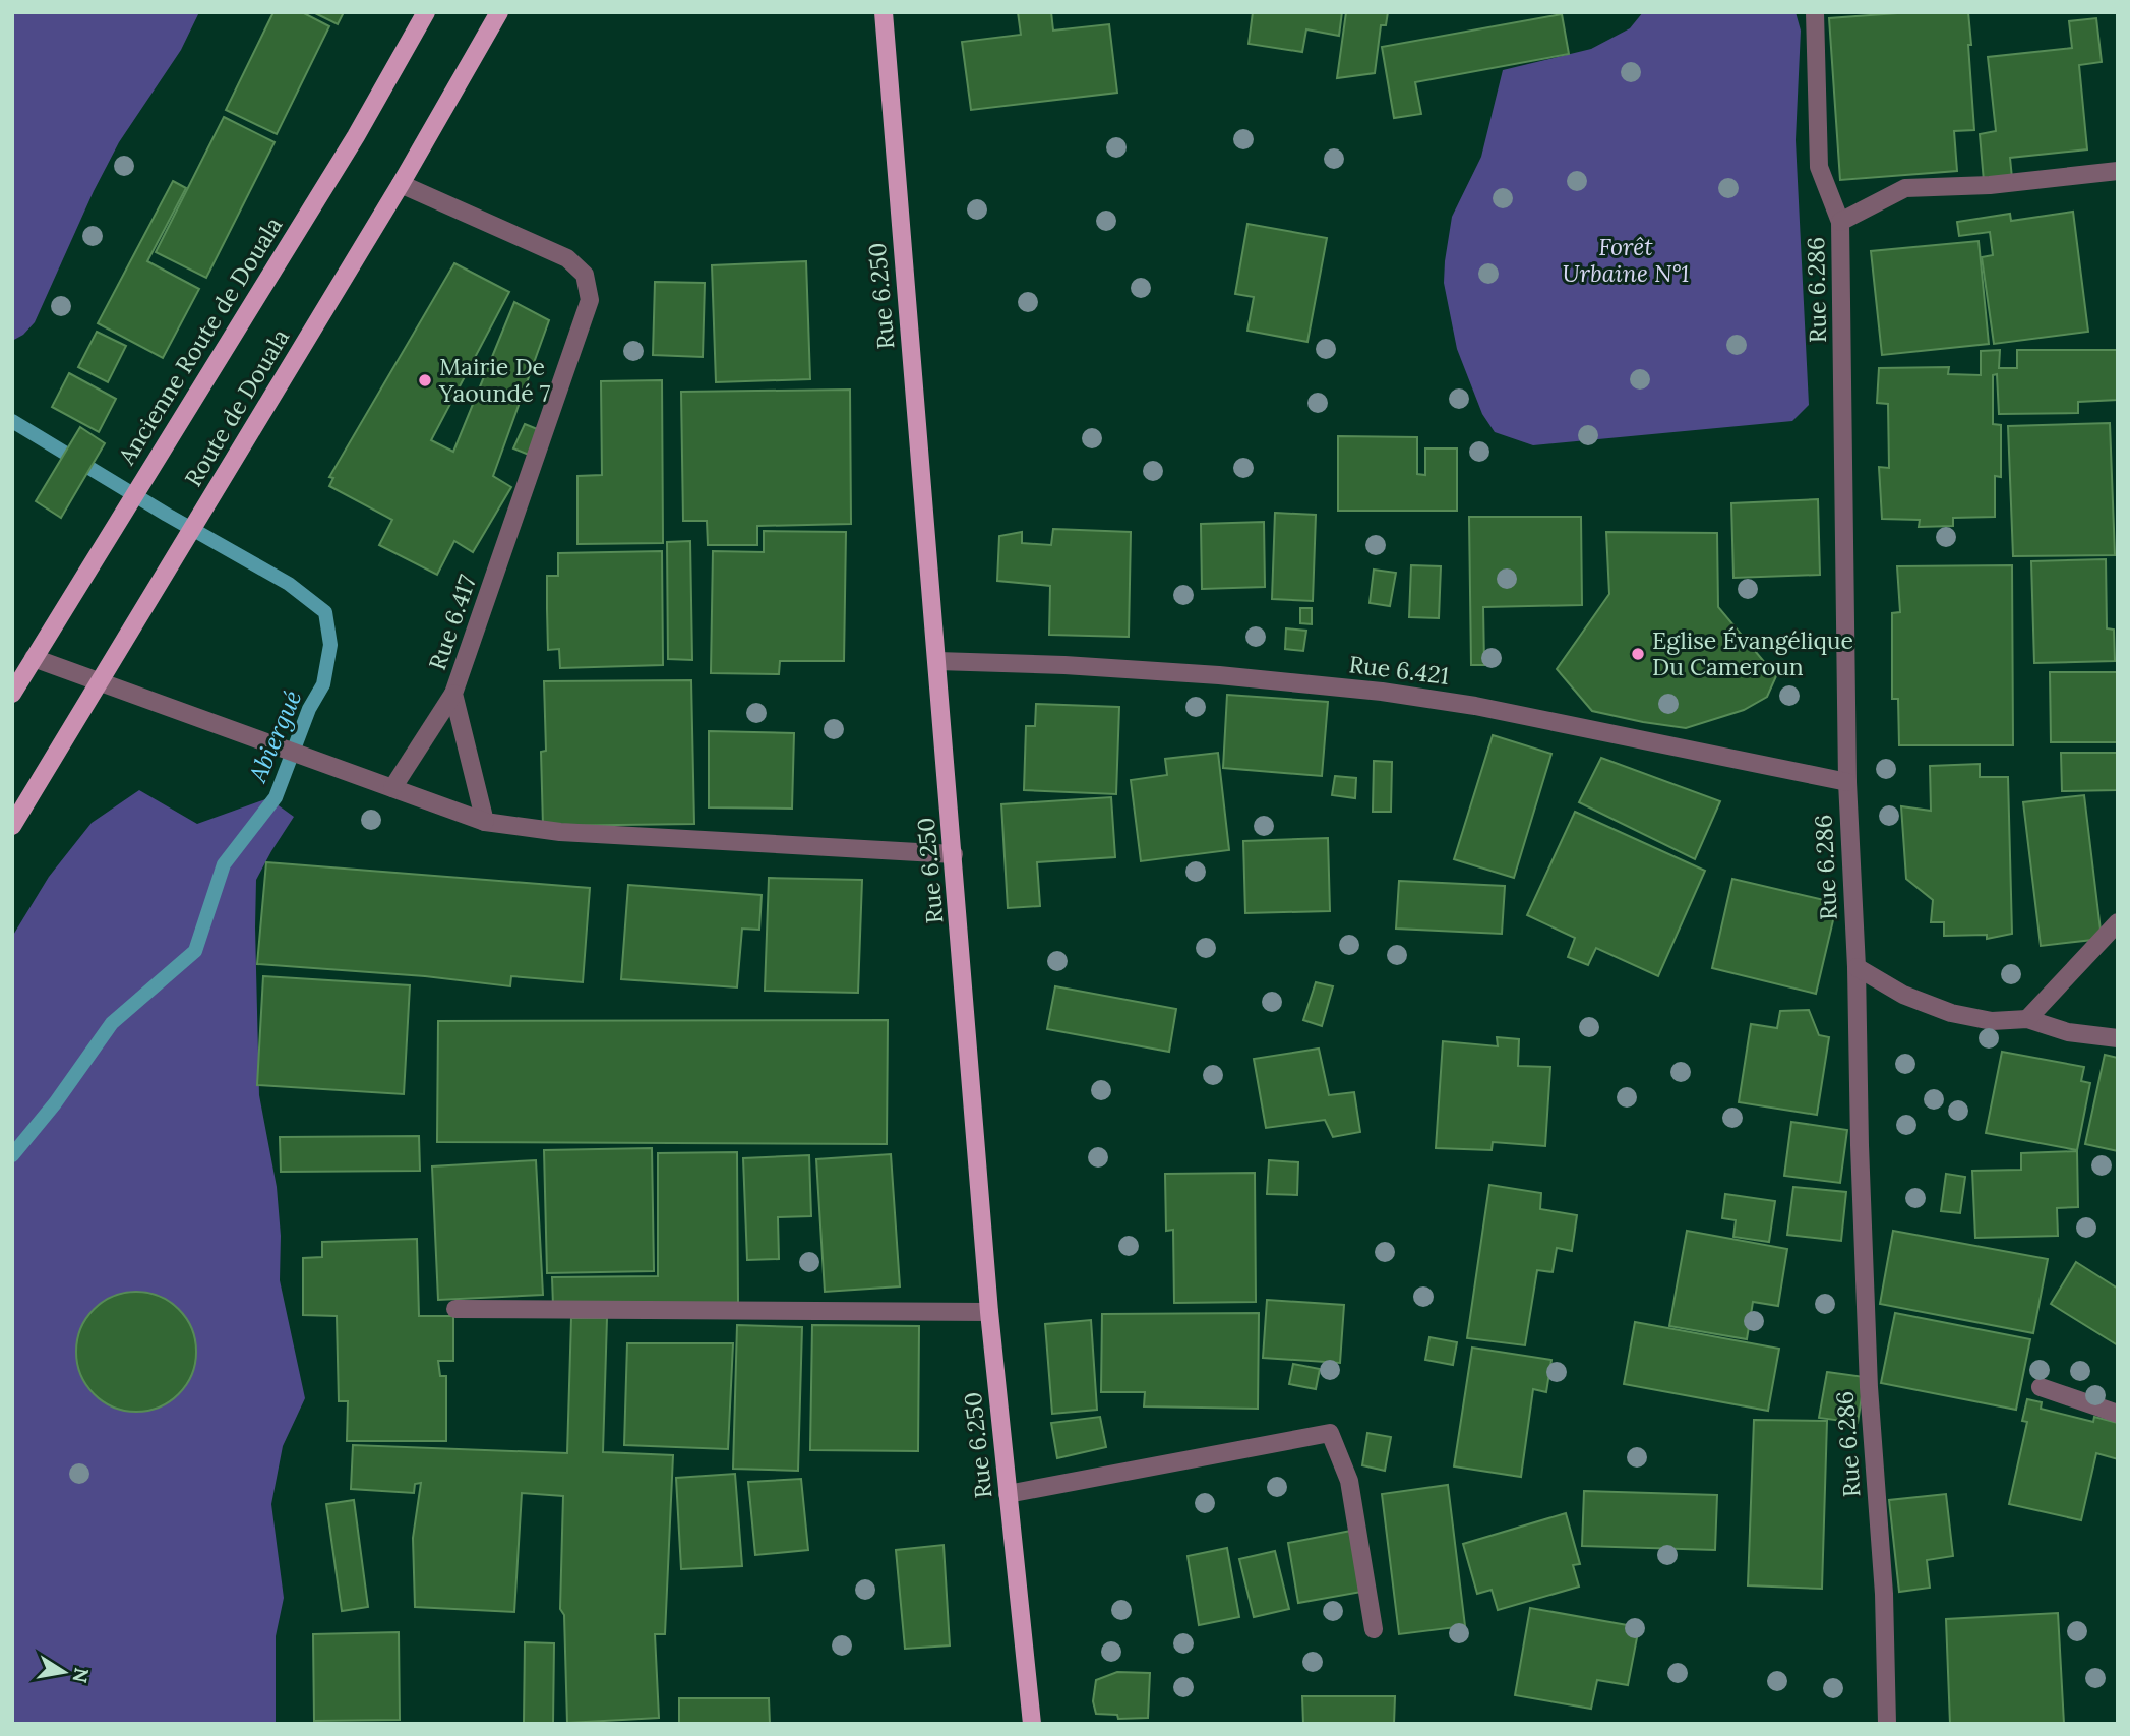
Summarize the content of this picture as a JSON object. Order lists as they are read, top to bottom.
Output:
{
  "streets": {
    "main road": ["Rue 6.250", "Ancienne Route de Douala", "Route de Douala"],
    "street": ["Rue 6.286", "Rue 6.417", "Rue 6.421"]
  },
  "crossings": [
    ["Rue 6.286", "Rue 6.421"],
    ["Rue 6.250", "Rue 6.421"],
    ["Route de Douala", "Rue 6.417"]
  ],
  "water": ["Abiergué"],
  "parks": ["Forêt Urbaine N°1"],
  "places": ["Mairie De Yaoundé 7", "Eglise Évangélique Du Cameroun"],
  "north": "right"
}
